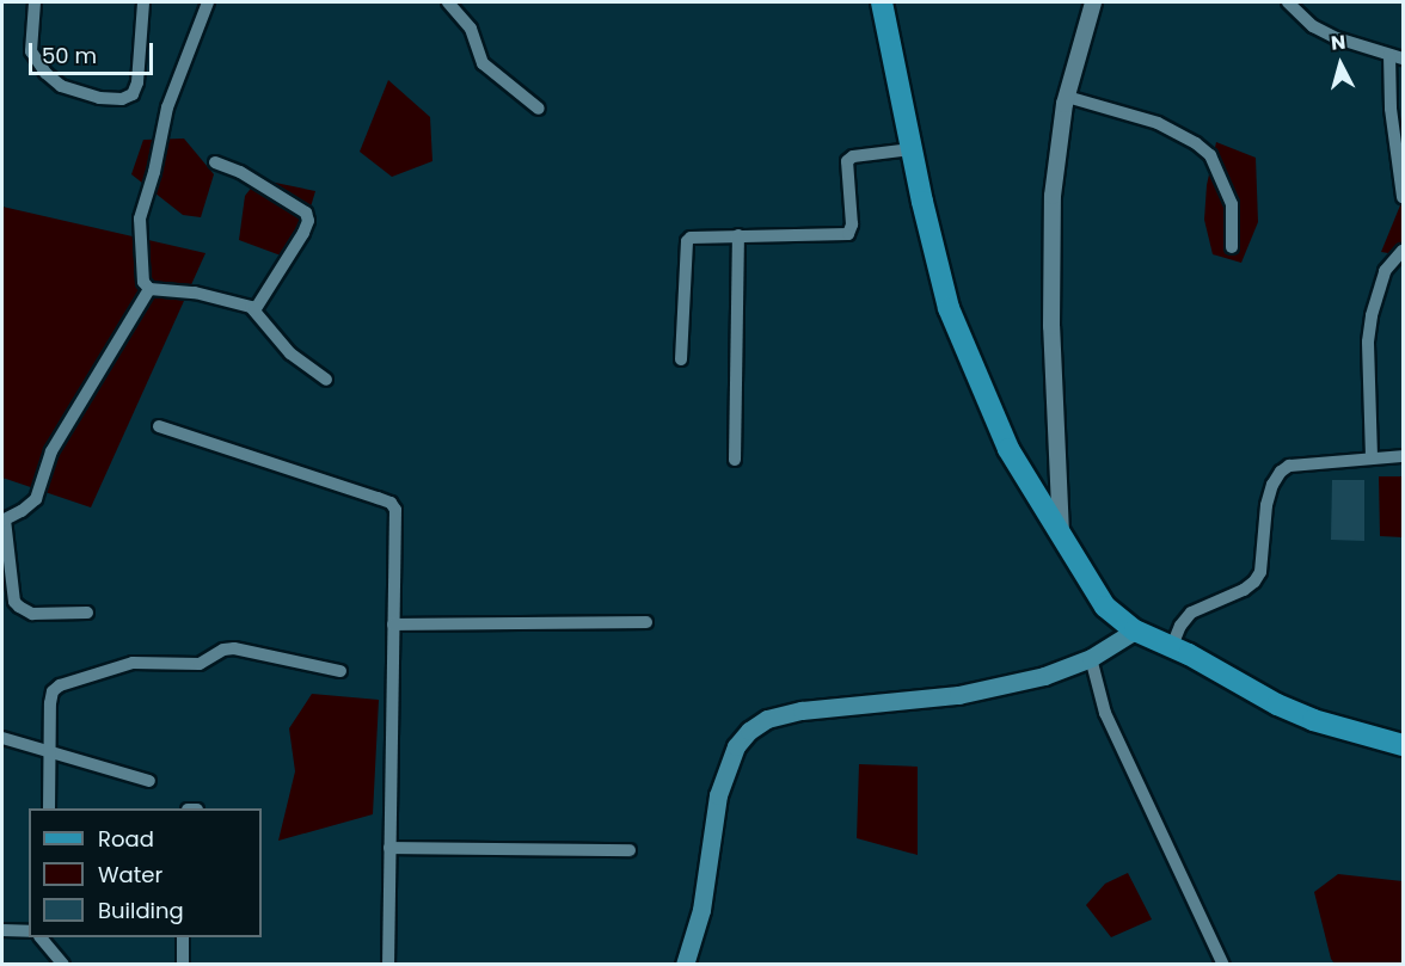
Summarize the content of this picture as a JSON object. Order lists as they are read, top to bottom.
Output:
{
  "legend": ["Road", "Water", "Building"],
  "scale_bar": "50 m",
  "north": "top"
}
